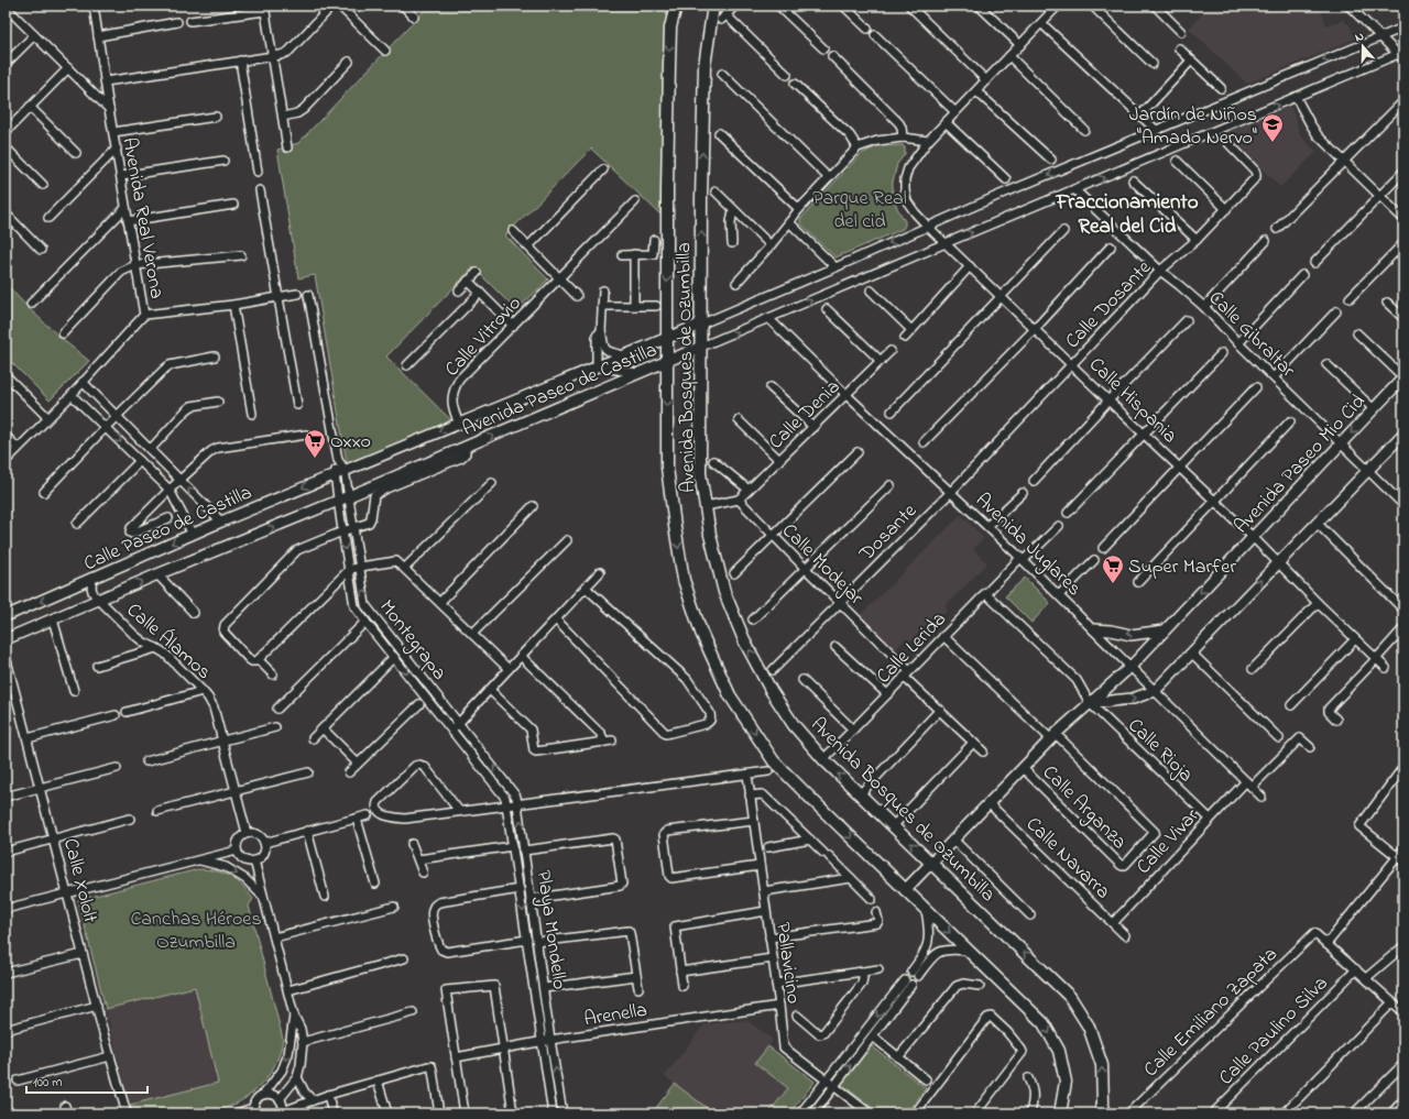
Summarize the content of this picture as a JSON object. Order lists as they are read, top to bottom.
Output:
{
  "streets": {
    "main road": ["Avenida Bosques de Ozumbilla"],
    "street": [
      "Avenida Real Verona",
      "Calle Dosante",
      "Calle Gibraltar",
      "Calle Vitrovio",
      "Avenida Paseo de Castilla",
      "Calle Hispania",
      "Calle Denia",
      "Avenida Paseo Mio Cid",
      "Calle Paseo de Castilla",
      "Dosante",
      "Avenida Juglares",
      "Calle Modejar",
      "Montegrapa",
      "Calle Álamos",
      "Calle Lerida",
      "Calle Rioja",
      "Calle Arganza",
      "Calle Vivar",
      "Calle Navarra",
      "Calle Xololt",
      "Playa Mondello",
      "Pallavicino",
      "Calle Emiliano Zapata",
      "Arenella",
      "Calle Paulino Silva"
    ]
  },
  "crossings": [
    ["Calle Dosante", "Calle Gibraltar"],
    ["Calle Dosante", "Calle Hispania"],
    ["Calle Dosante", "Dosante"],
    ["Calle Dosante", "Avenida Juglares"],
    ["Calle Gibraltar", "Avenida Paseo de Castilla"],
    ["Calle Gibraltar", "Avenida Paseo Mio Cid"],
    ["Calle Vitrovio", "Avenida Paseo de Castilla"],
    ["Avenida Bosques de Ozumbilla", "Avenida Paseo de Castilla"],
    ["Avenida Bosques de Ozumbilla", "Avenida Paseo Mio Cid"],
    ["Avenida Bosques de Ozumbilla", "Calle Lerida"],
    ["Avenida Paseo de Castilla", "Calle Hispania"],
    ["Avenida Paseo de Castilla", "Calle Paseo de Castilla"],
    ["Avenida Paseo de Castilla", "Avenida Juglares"],
    ["Avenida Paseo de Castilla", "Montegrapa"],
    ["Calle Hispania", "Avenida Paseo Mio Cid"],
    ["Calle Denia", "Avenida Juglares"],
    ["Calle Denia", "Calle Modejar"],
    ["Avenida Paseo Mio Cid", "Avenida Juglares"],
    ["Avenida Paseo Mio Cid", "Calle Rioja"],
    ["Avenida Paseo Mio Cid", "Calle Arganza"],
    ["Avenida Paseo Mio Cid", "Calle Navarra"],
    ["Calle Paseo de Castilla", "Montegrapa"],
    ["Calle Paseo de Castilla", "Calle Álamos"],
    ["Dosante", "Avenida Juglares"],
    ["Dosante", "Calle Modejar"],
    ["Avenida Juglares", "Calle Lerida"],
    ["Avenida Juglares", "Calle Vivar"],
    ["Calle Modejar", "Calle Lerida"],
    ["Montegrapa", "Playa Mondello"],
    ["Calle Lerida", "Calle Rioja"],
    ["Calle Lerida", "Calle Arganza"],
    ["Calle Rioja", "Calle Vivar"],
    ["Calle Vivar", "Calle Navarra"],
    ["Playa Mondello", "Arenella"],
    ["Pallavicino", "Arenella"]
  ],
  "districts": ["Fraccionamiento Real del Cid"],
  "parks": ["Parque Real del cid", "Canchas Héroes Ozumbilla"],
  "places": {
    "school or university": ["Jardín de Niños \"Amado Nervo\""],
    "supermarket": ["Oxxo", "Super Marfer"]
  },
  "scale_bar": "100 m",
  "north": "top"
}
